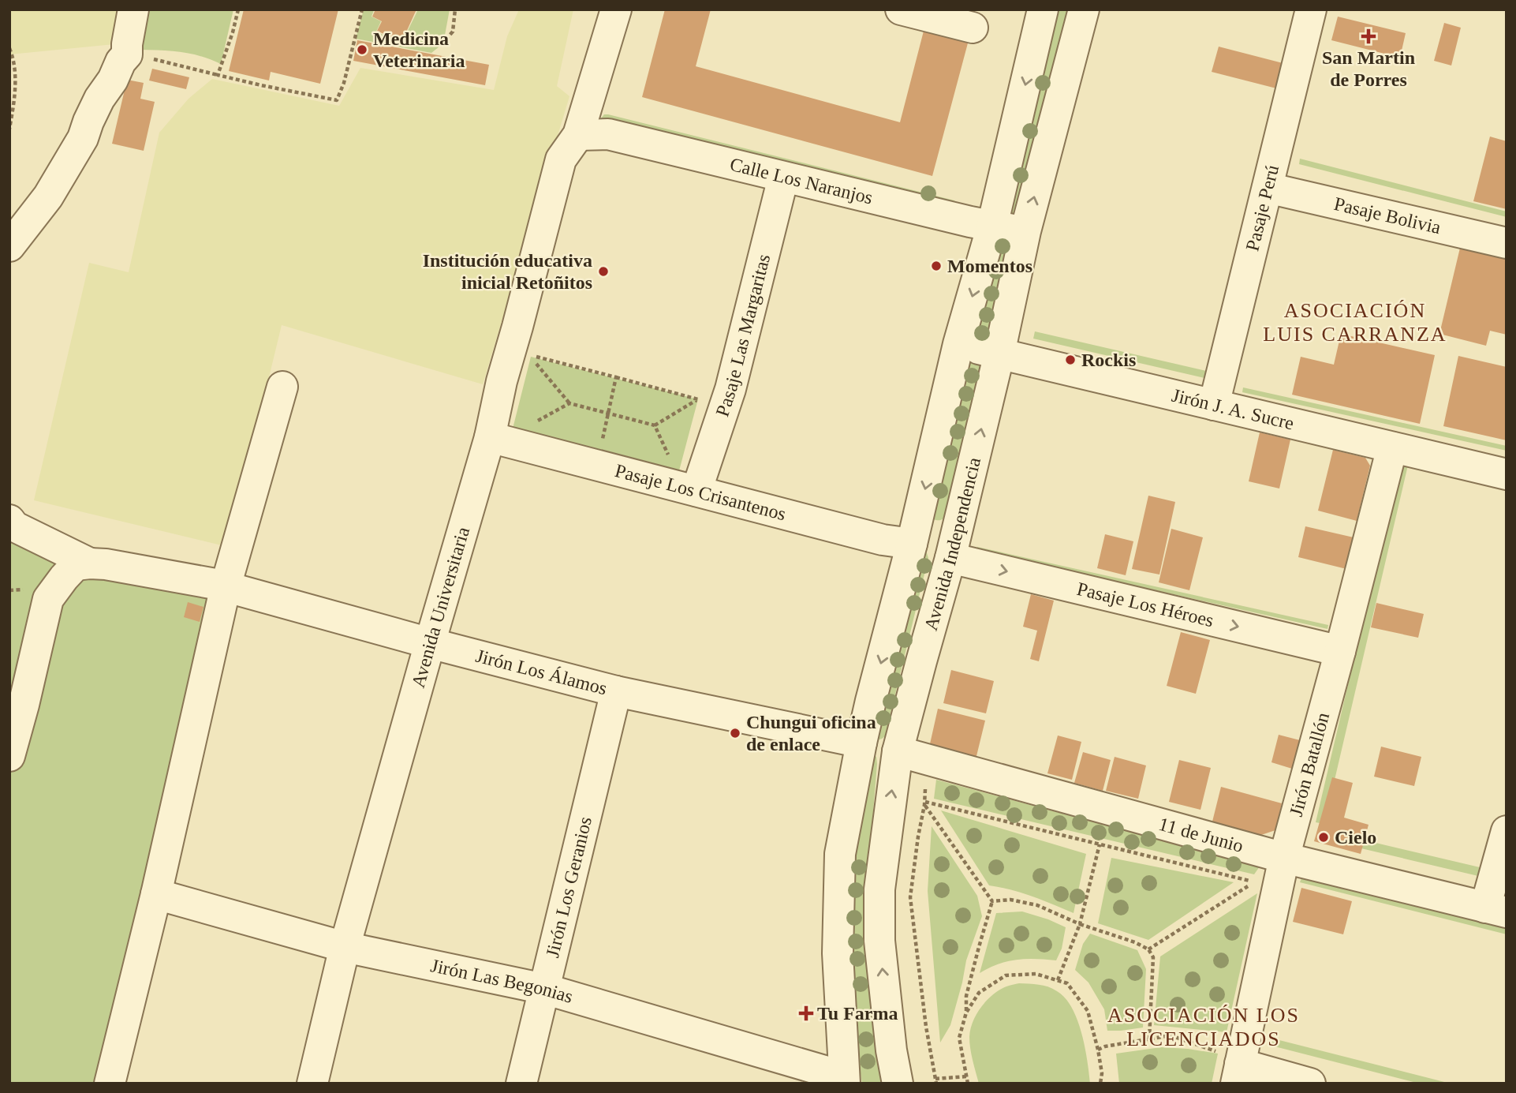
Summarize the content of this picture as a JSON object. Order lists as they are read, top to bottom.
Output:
{
  "streets": {
    "street": [
      "Calle Los Naranjos",
      "Pasaje Perú",
      "Pasaje Bolivia",
      "Pasaje Las Margaritas",
      "Jirón J. A. Sucre",
      "Pasaje Los Crisantenos",
      "Avenida Independencia",
      "Pasaje Los Héroes",
      "Avenida Universitaria",
      "Jirón Los Álamos",
      "Jirón Batallón",
      "11 de Junio",
      "Jirón Los Geranios",
      "Jirón Las Begonias"
    ]
  },
  "crossings": [
    ["Calle Los Naranjos", "Pasaje Las Margaritas"],
    ["Calle Los Naranjos", "Avenida Independencia"],
    ["Calle Los Naranjos", "Avenida Universitaria"],
    ["Pasaje Perú", "Pasaje Bolivia"],
    ["Pasaje Perú", "Jirón J. A. Sucre"],
    ["Pasaje Las Margaritas", "Pasaje Los Crisantenos"],
    ["Jirón J. A. Sucre", "Avenida Independencia"],
    ["Jirón J. A. Sucre", "Jirón Batallón"],
    ["Pasaje Los Crisantenos", "Avenida Independencia"],
    ["Pasaje Los Crisantenos", "Avenida Universitaria"],
    ["Avenida Independencia", "Pasaje Los Héroes"],
    ["Avenida Independencia", "Jirón Los Álamos"],
    ["Avenida Independencia", "11 de Junio"],
    ["Avenida Independencia", "Jirón Las Begonias"],
    ["Pasaje Los Héroes", "Jirón Batallón"],
    ["Avenida Universitaria", "Jirón Los Álamos"],
    ["Avenida Universitaria", "Jirón Las Begonias"],
    ["Jirón Los Álamos", "Jirón Los Geranios"],
    ["Jirón Batallón", "11 de Junio"],
    ["Jirón Los Geranios", "Jirón Las Begonias"]
  ],
  "one_way": ["Pasaje Los Héroes"],
  "districts": ["ASOCIACIÓN LUIS CARRANZA", "ASOCIACIÓN LOS LICENCIADOS"],
  "places": {
    "health": ["San Martin de Porres", "Tu Farma"],
    "other": [
      "Medicina Veterinaria",
      "Momentos",
      "Institución educativa inicial Retoñitos",
      "Rockis",
      "Chungui oficina de enlace",
      "Cielo"
    ]
  }
}
